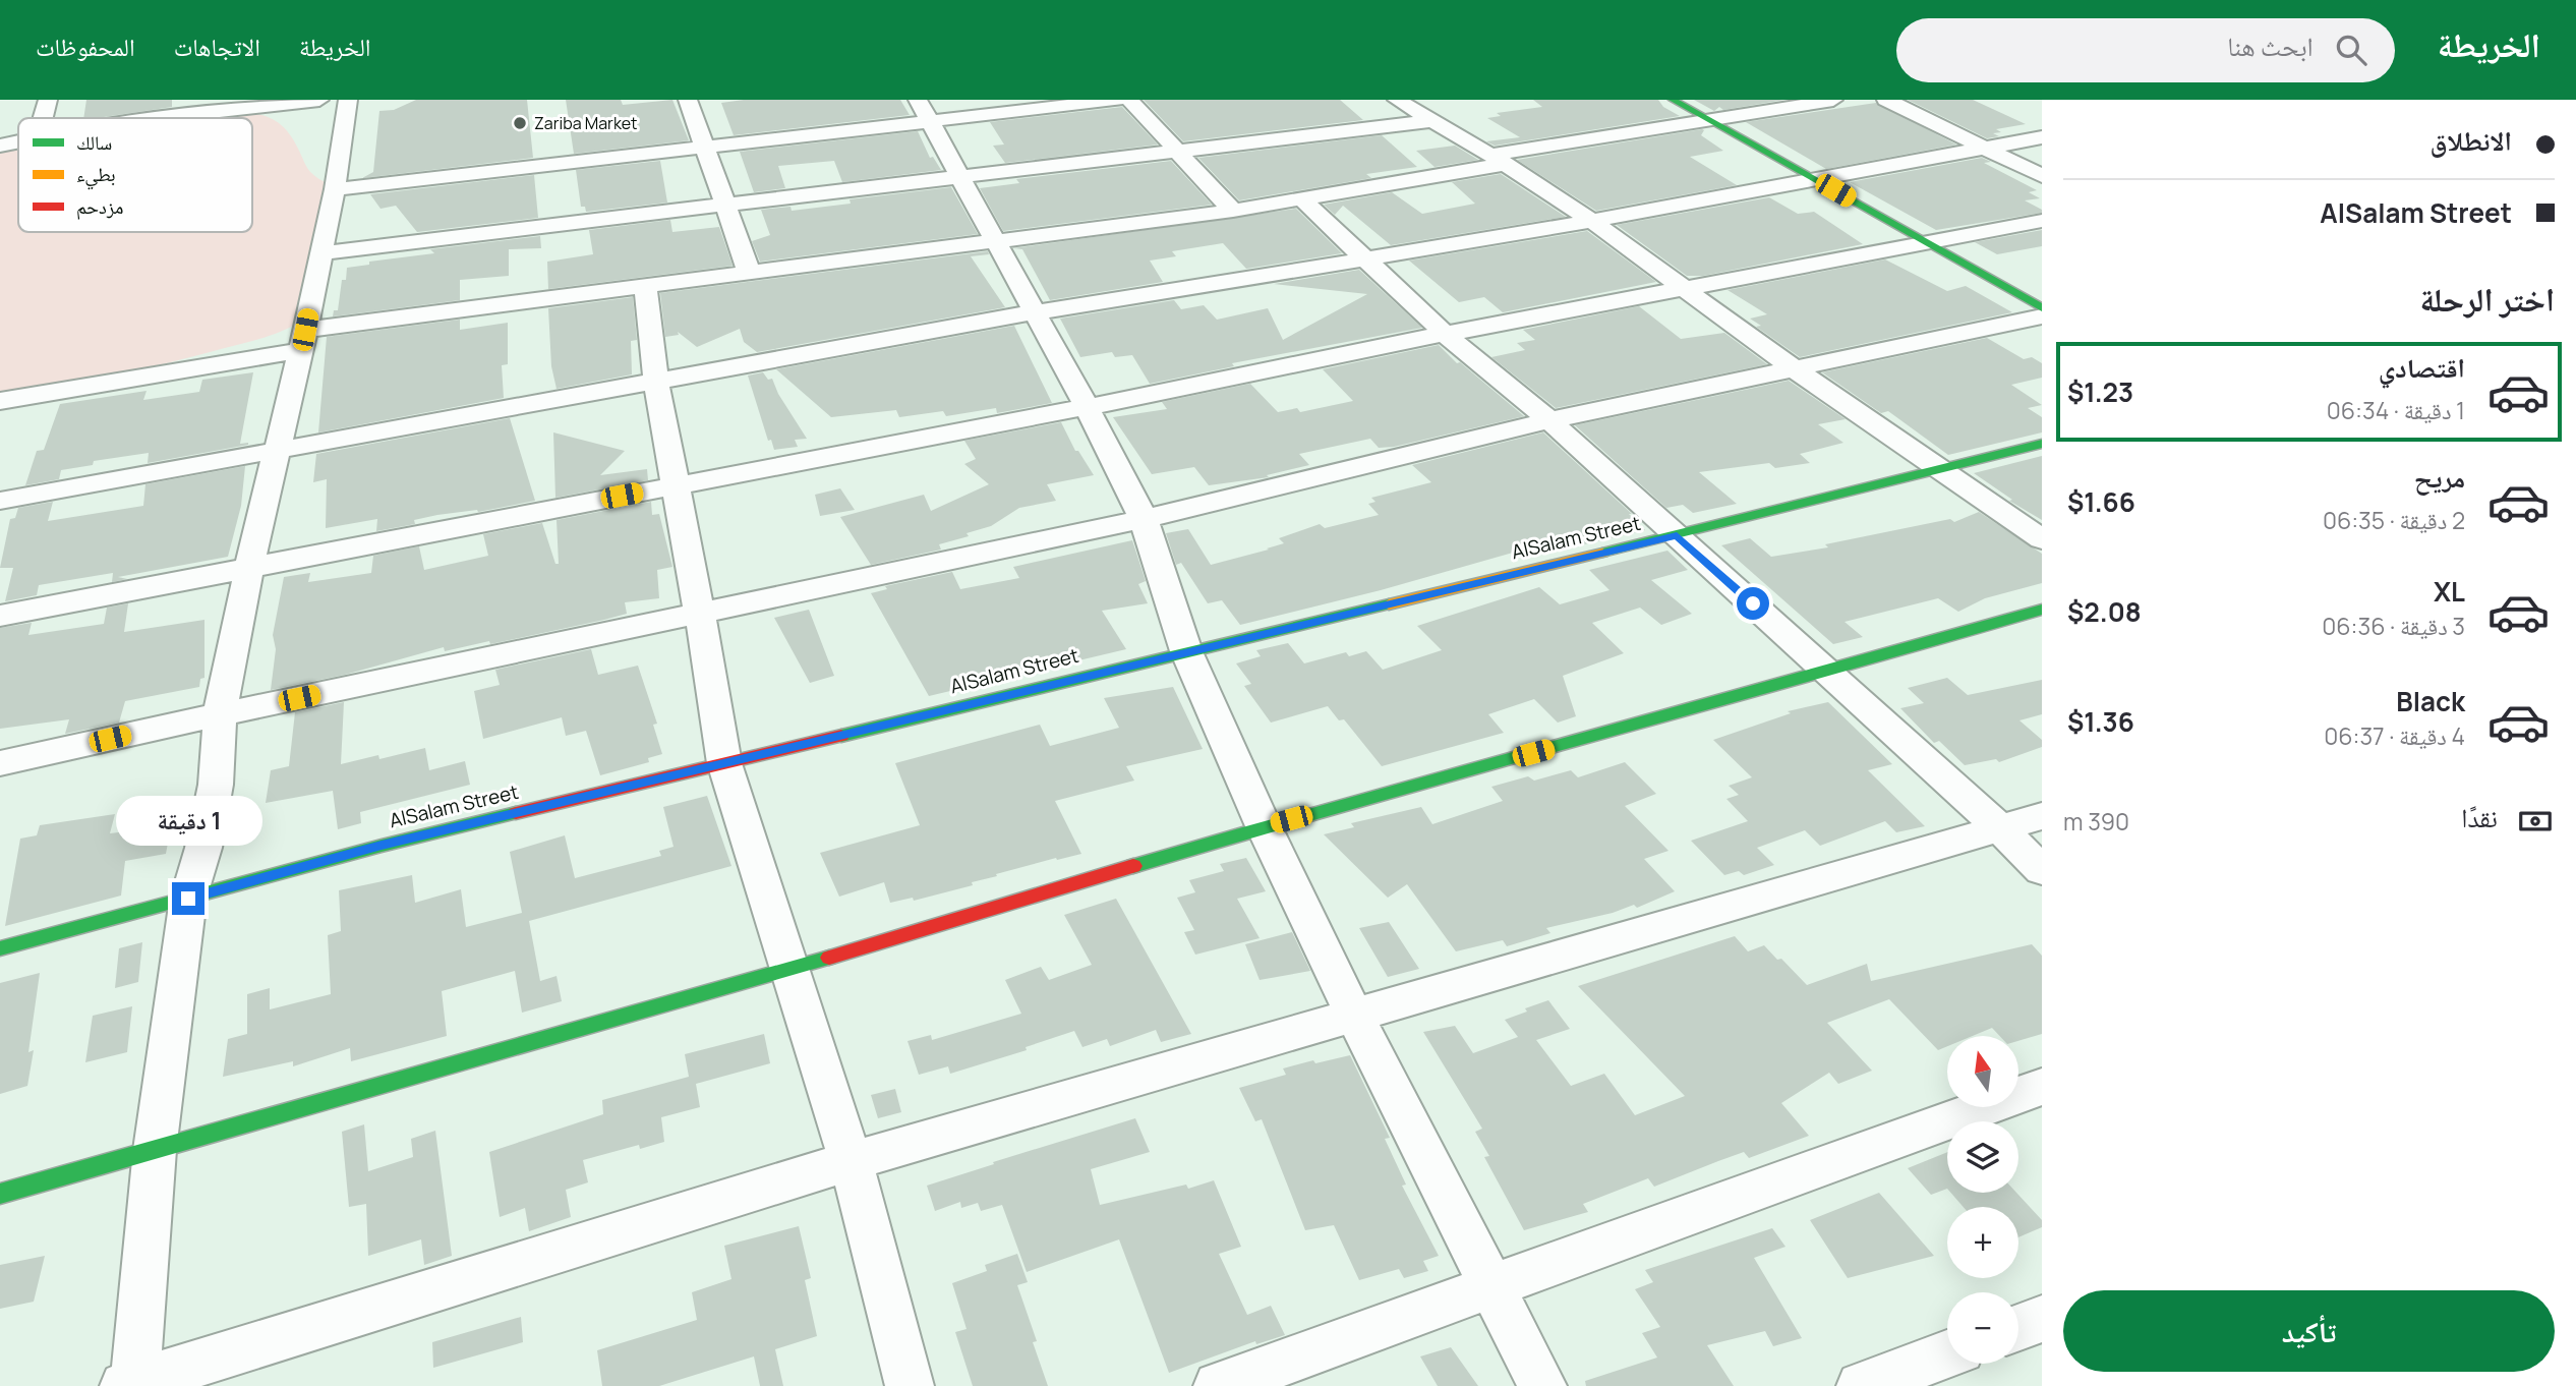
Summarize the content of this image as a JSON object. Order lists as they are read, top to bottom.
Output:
{
  "streets": {
    "street": ["AlSalam Street"]
  },
  "places": ["Zariba Market"],
  "legend": ["سالك", "بطيء", "مزدحم"],
  "north": "top",
  "page": {
    "header": "الخريطة",
    "search": "ابحث هنا",
    "nav": ["الخريطة", "الاتجاهات", "المحفوظات"],
    "banner": ["الانطلاق", "AlSalam Street"],
    "heading": "اختر الرحلة",
    "list": [
      {
        "name": "اقتصادي",
        "note": "1 دقيقة · 06:34",
        "value": "$1.23"
      },
      {
        "name": "مريح",
        "note": "2 دقيقة · 06:35",
        "value": "$1.66"
      },
      {
        "name": "XL",
        "note": "3 دقيقة · 06:36",
        "value": "$2.08"
      },
      {
        "name": "Black",
        "note": "4 دقيقة · 06:37",
        "value": "$1.36"
      }
    ],
    "pay": ["نقدًا", "390 m"],
    "bubble": "1 دقيقة",
    "map_buttons": ["+", "−"],
    "buttons": "تأكيد"
  }
}
